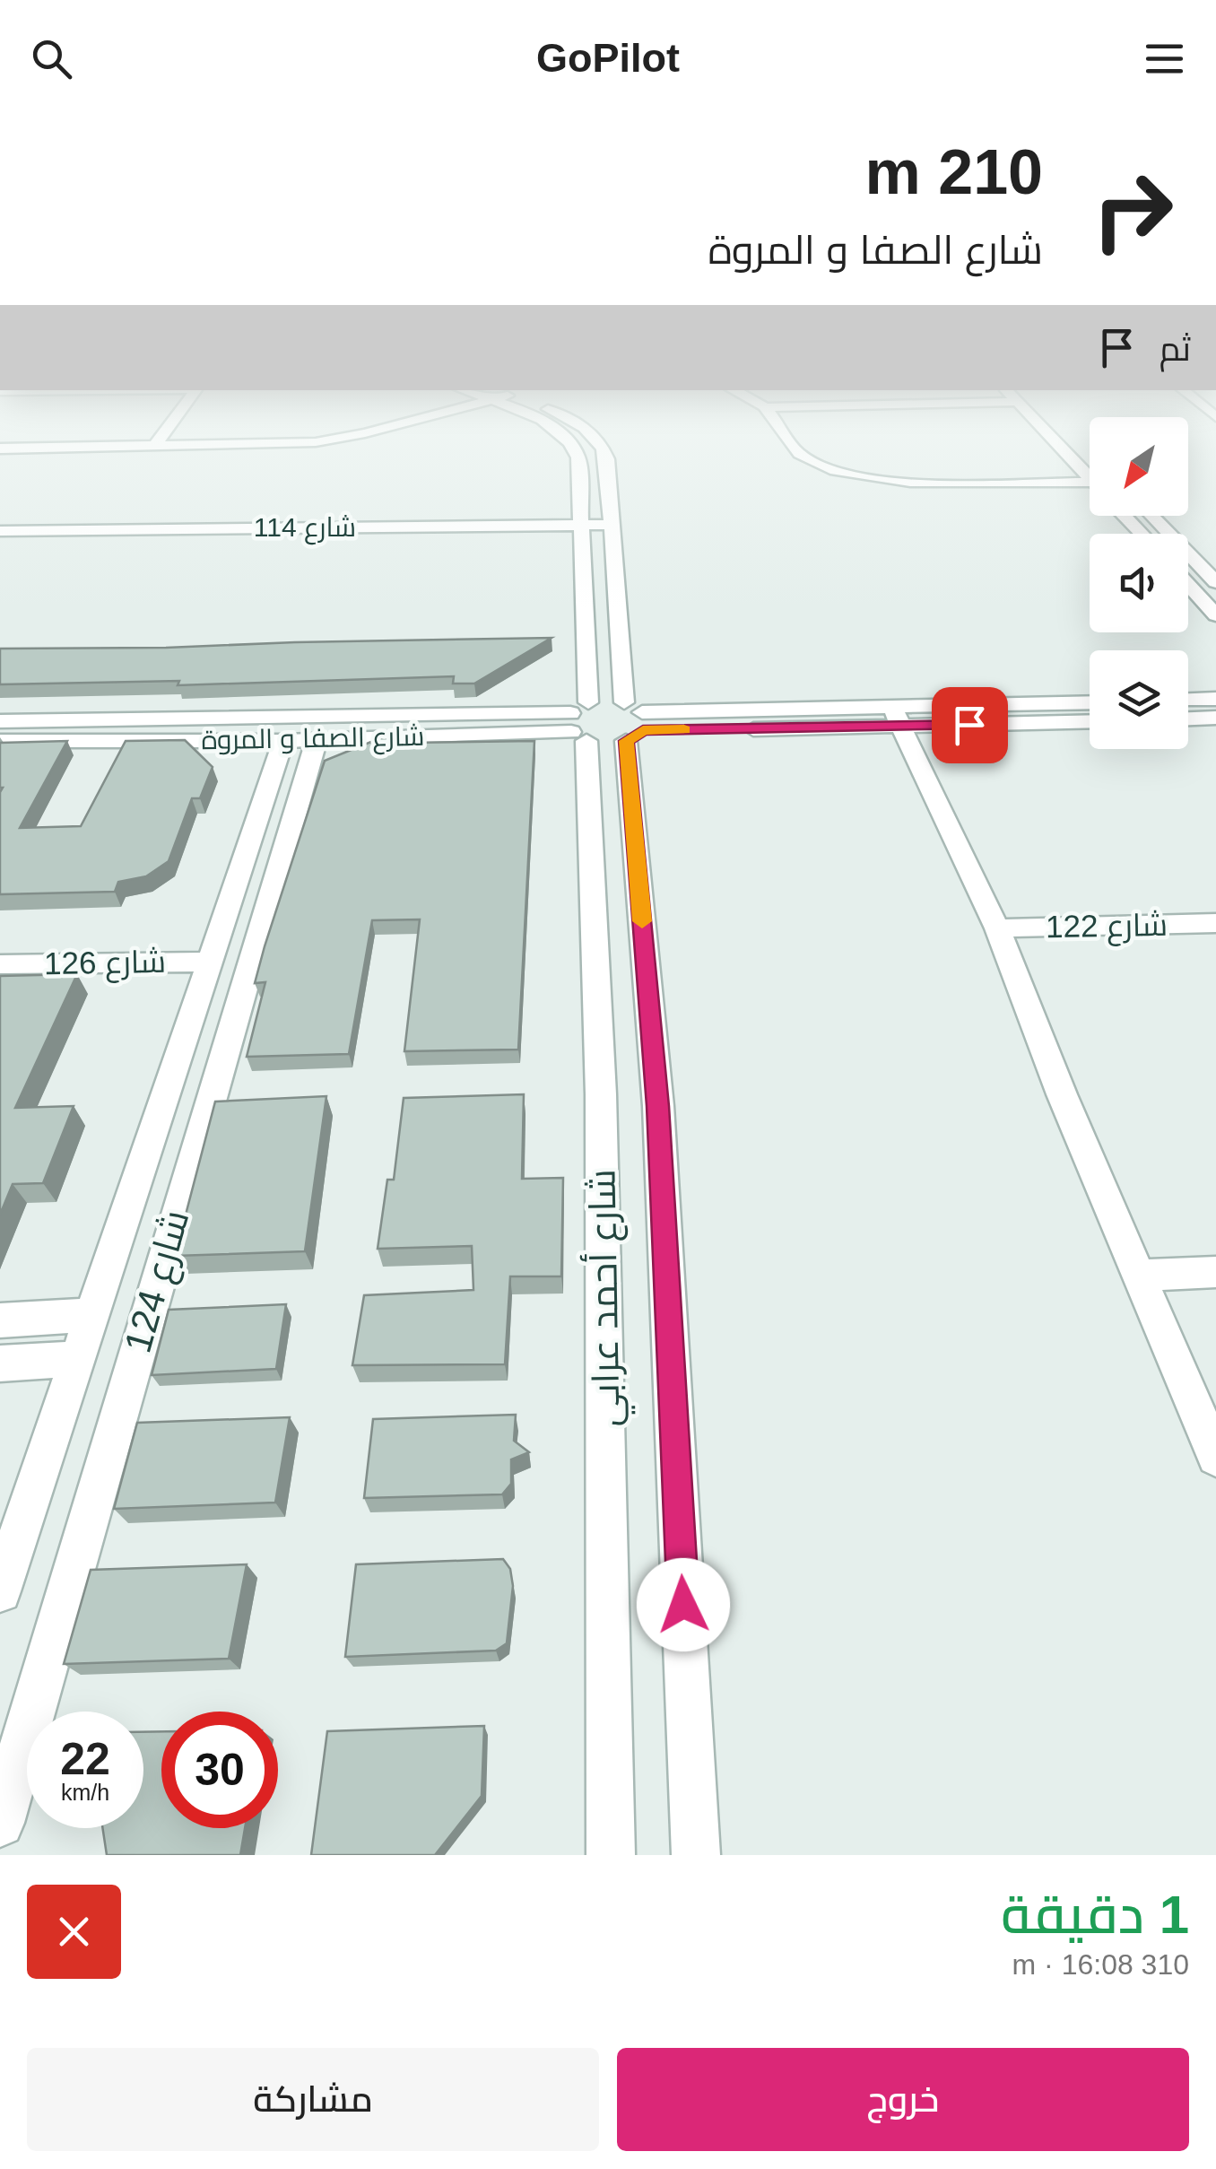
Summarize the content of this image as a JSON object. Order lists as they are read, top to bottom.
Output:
{
  "streets": {
    "street": [
      "شارع 114",
      "شارع الصفا و المروة",
      "شارع 122",
      "شارع 126",
      "شارع 124",
      "شارع أحمد عرابي"
    ]
  },
  "crossings": [
    ["شارع 114", "شارع أحمد عرابي"],
    ["شارع الصفا و المروة", "شارع 124"],
    ["شارع الصفا و المروة", "شارع أحمد عرابي"],
    ["شارع 126", "شارع 124"]
  ],
  "north": "bottom left",
  "page": {
    "header": "GoPilot",
    "turn": ["210 m", "شارع الصفا و المروة"],
    "then": "ثم",
    "speed": "22 km/h",
    "limit": "30",
    "heading": ["1 دقيقة", "310 m · 16:08"],
    "buttons": ["خروج", "مشاركة"]
  }
}
